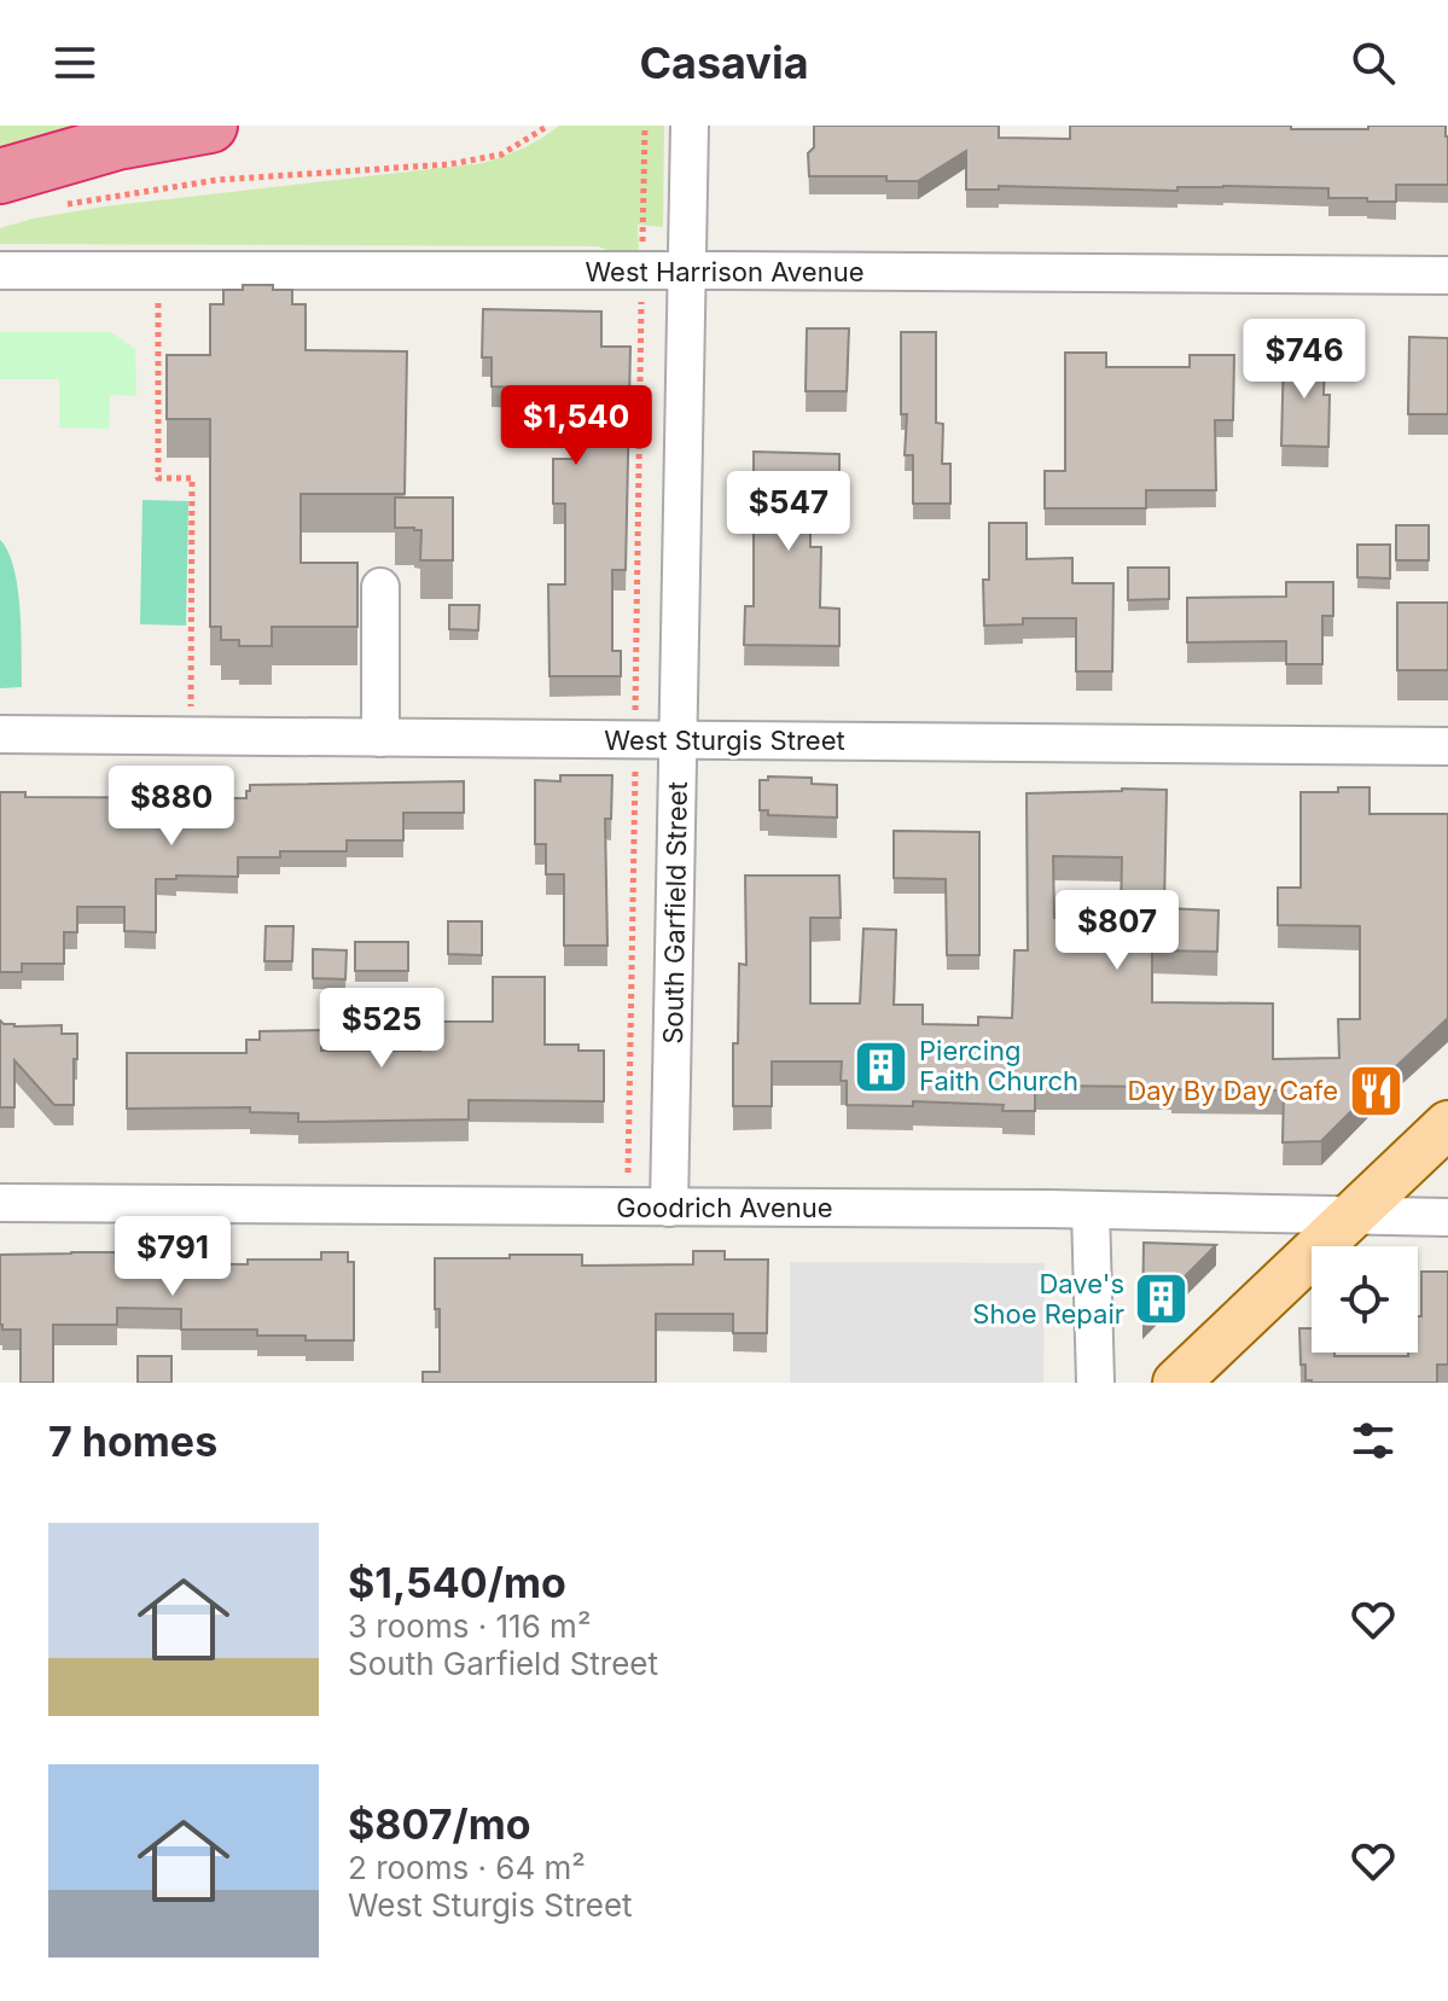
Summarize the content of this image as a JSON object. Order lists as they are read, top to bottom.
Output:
{
  "streets": {
    "street": [
      "West Harrison Avenue",
      "West Sturgis Street",
      "South Garfield Street",
      "Goodrich Avenue"
    ]
  },
  "crossings": [
    ["West Harrison Avenue", "South Garfield Street"],
    ["West Sturgis Street", "South Garfield Street"],
    ["South Garfield Street", "Goodrich Avenue"]
  ],
  "places": {
    "building": ["Piercing Faith Church", "Dave's Shoe Repair"],
    "restaurant": ["Day By Day Cafe"]
  },
  "page": {
    "header": "Casavia",
    "price": [
      "$746",
      "$1,540",
      "$547",
      "$880",
      "$807",
      "$525",
      "$791"
    ],
    "heading": "7 homes",
    "list": [
      {
        "name": "$1,540/mo",
        "note": "3 rooms · 116 m² · South Garfield Street"
      },
      {
        "name": "$807/mo",
        "note": "2 rooms · 64 m² · West Sturgis Street"
      }
    ]
  }
}
